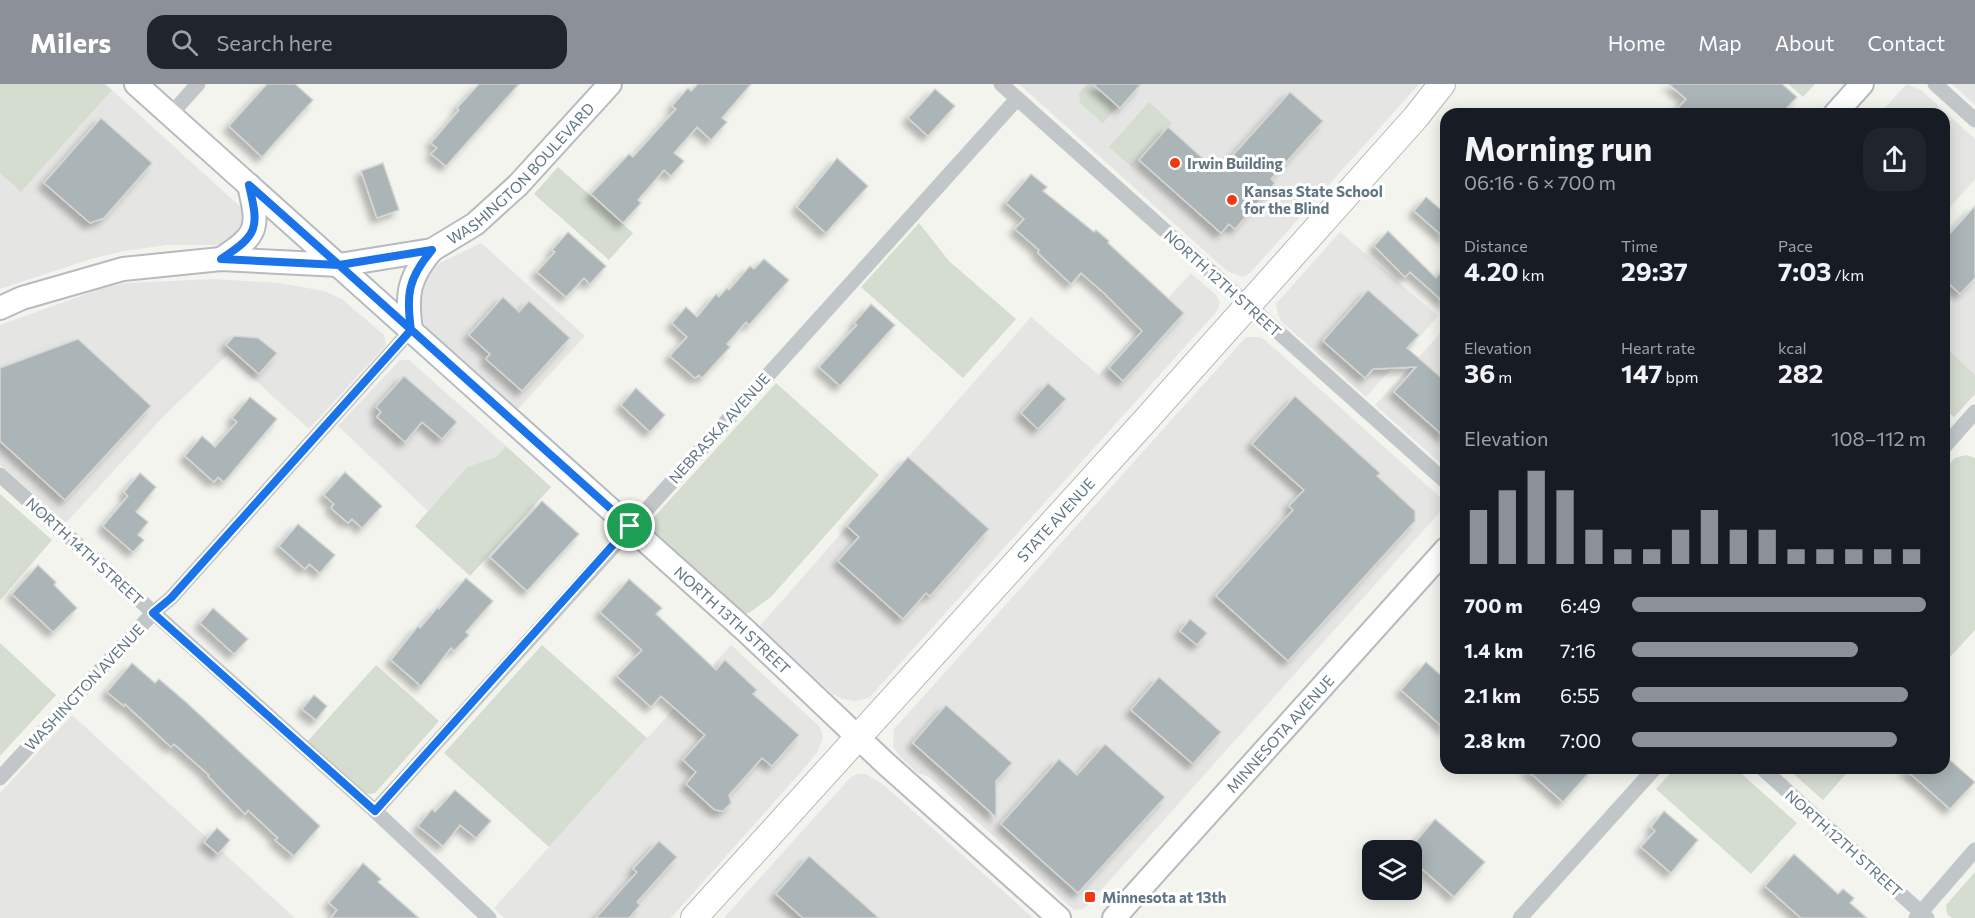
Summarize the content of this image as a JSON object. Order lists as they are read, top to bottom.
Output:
{
  "streets": {
    "main road": ["STATE AVENUE"],
    "street": [
      "WASHINGTON BOULEVARD",
      "NORTH 12TH STREET",
      "NEBRASKA AVENUE",
      "NORTH 14TH STREET",
      "NORTH 13TH STREET",
      "WASHINGTON AVENUE",
      "MINNESOTA AVENUE"
    ]
  },
  "crossings": [
    ["WASHINGTON BOULEVARD", "NORTH 13TH STREET"],
    ["NORTH 12TH STREET", "NEBRASKA AVENUE"],
    ["NORTH 12TH STREET", "STATE AVENUE"],
    ["NEBRASKA AVENUE", "NORTH 14TH STREET"],
    ["NEBRASKA AVENUE", "NORTH 13TH STREET"],
    ["STATE AVENUE", "NORTH 13TH STREET"],
    ["NORTH 14TH STREET", "WASHINGTON AVENUE"],
    ["NORTH 13TH STREET", "WASHINGTON AVENUE"]
  ],
  "places": {
    "other": ["Irwin Building", "Kansas State School for the Blind"],
    "transit": ["Minnesota at 13th"]
  },
  "page": {
    "header": "Milers",
    "search": "Search here",
    "nav": [
      "Home",
      "Map",
      "About",
      "Contact"
    ],
    "heading": ["Morning run", "06:16 · 6 × 700 m"],
    "stats": [
      ["Distance", "4.20 km"],
      ["Time", "29:37"],
      ["Pace", "7:03 /km"],
      ["Elevation", "36 m"],
      ["Heart rate", "147 bpm"],
      ["kcal", "282"]
    ],
    "chart": ["Elevation", "108–112 m"],
    "list": [
      {
        "name": "700 m",
        "note": "6:49"
      },
      {
        "name": "1.4 km",
        "note": "7:16"
      },
      {
        "name": "2.1 km",
        "note": "6:55"
      },
      {
        "name": "2.8 km",
        "note": "7:00"
      }
    ]
  }
}
